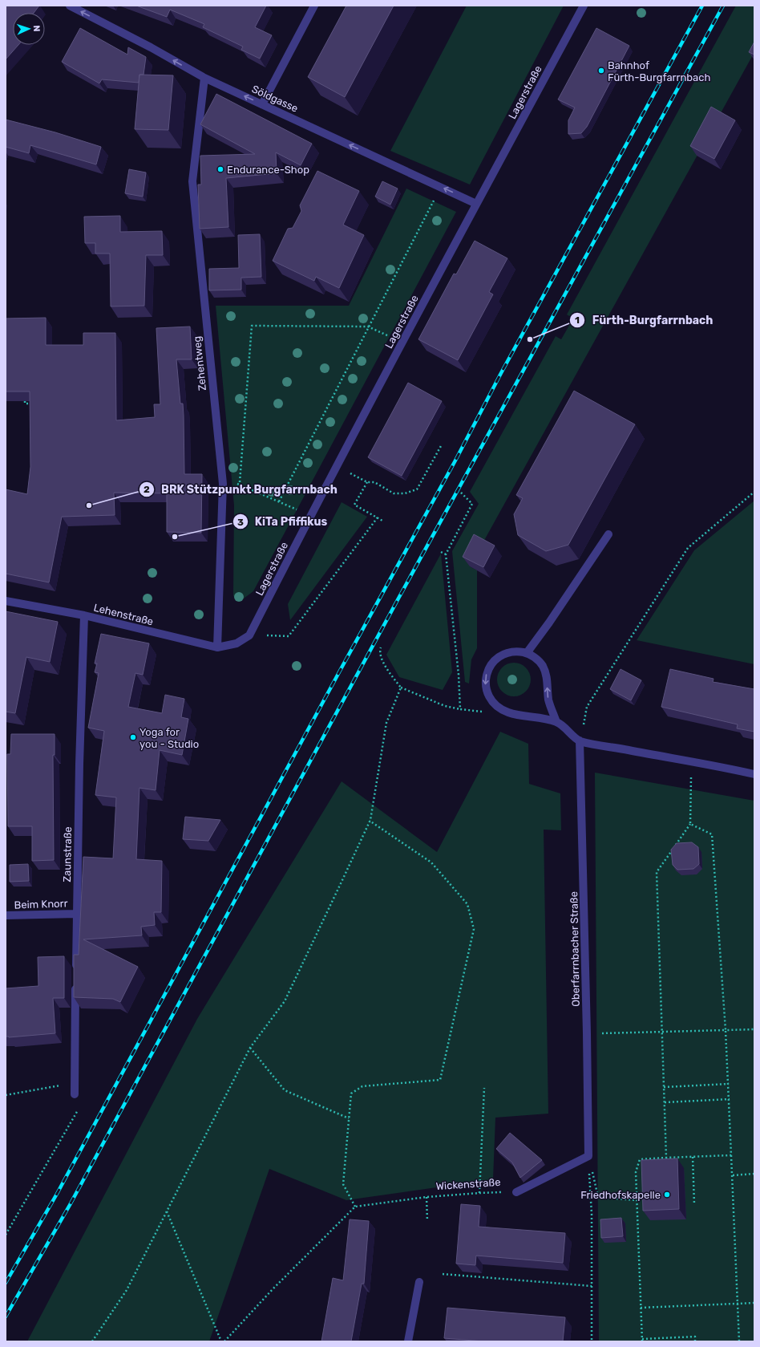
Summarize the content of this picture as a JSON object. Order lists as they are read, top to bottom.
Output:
{
  "streets": {
    "street": [
      "Lagerstraße",
      "Söldgasse",
      "Zehentweg",
      "Lehenstraße",
      "Zaunstraße",
      "Beim Knorr",
      "Oberfarrnbacher Straße"
    ],
    "path": ["Wickenstraße"]
  },
  "crossings": [
    ["Lagerstraße", "Söldgasse"],
    ["Lagerstraße", "Lehenstraße"],
    ["Söldgasse", "Zehentweg"],
    ["Zehentweg", "Lehenstraße"],
    ["Lehenstraße", "Zaunstraße"],
    ["Zaunstraße", "Beim Knorr"]
  ],
  "one_way": ["Söldgasse"],
  "places": [
    "Bahnhof Fürth-Burgfarrnbach",
    "Endurance-Shop",
    "Fürth-Burgfarrnbach",
    "BRK Stützpunkt Burgfarrnbach",
    "KiTa Pfiffikus",
    "Yoga for you - Studio",
    "Friedhofskapelle"
  ],
  "north": "right"
}
